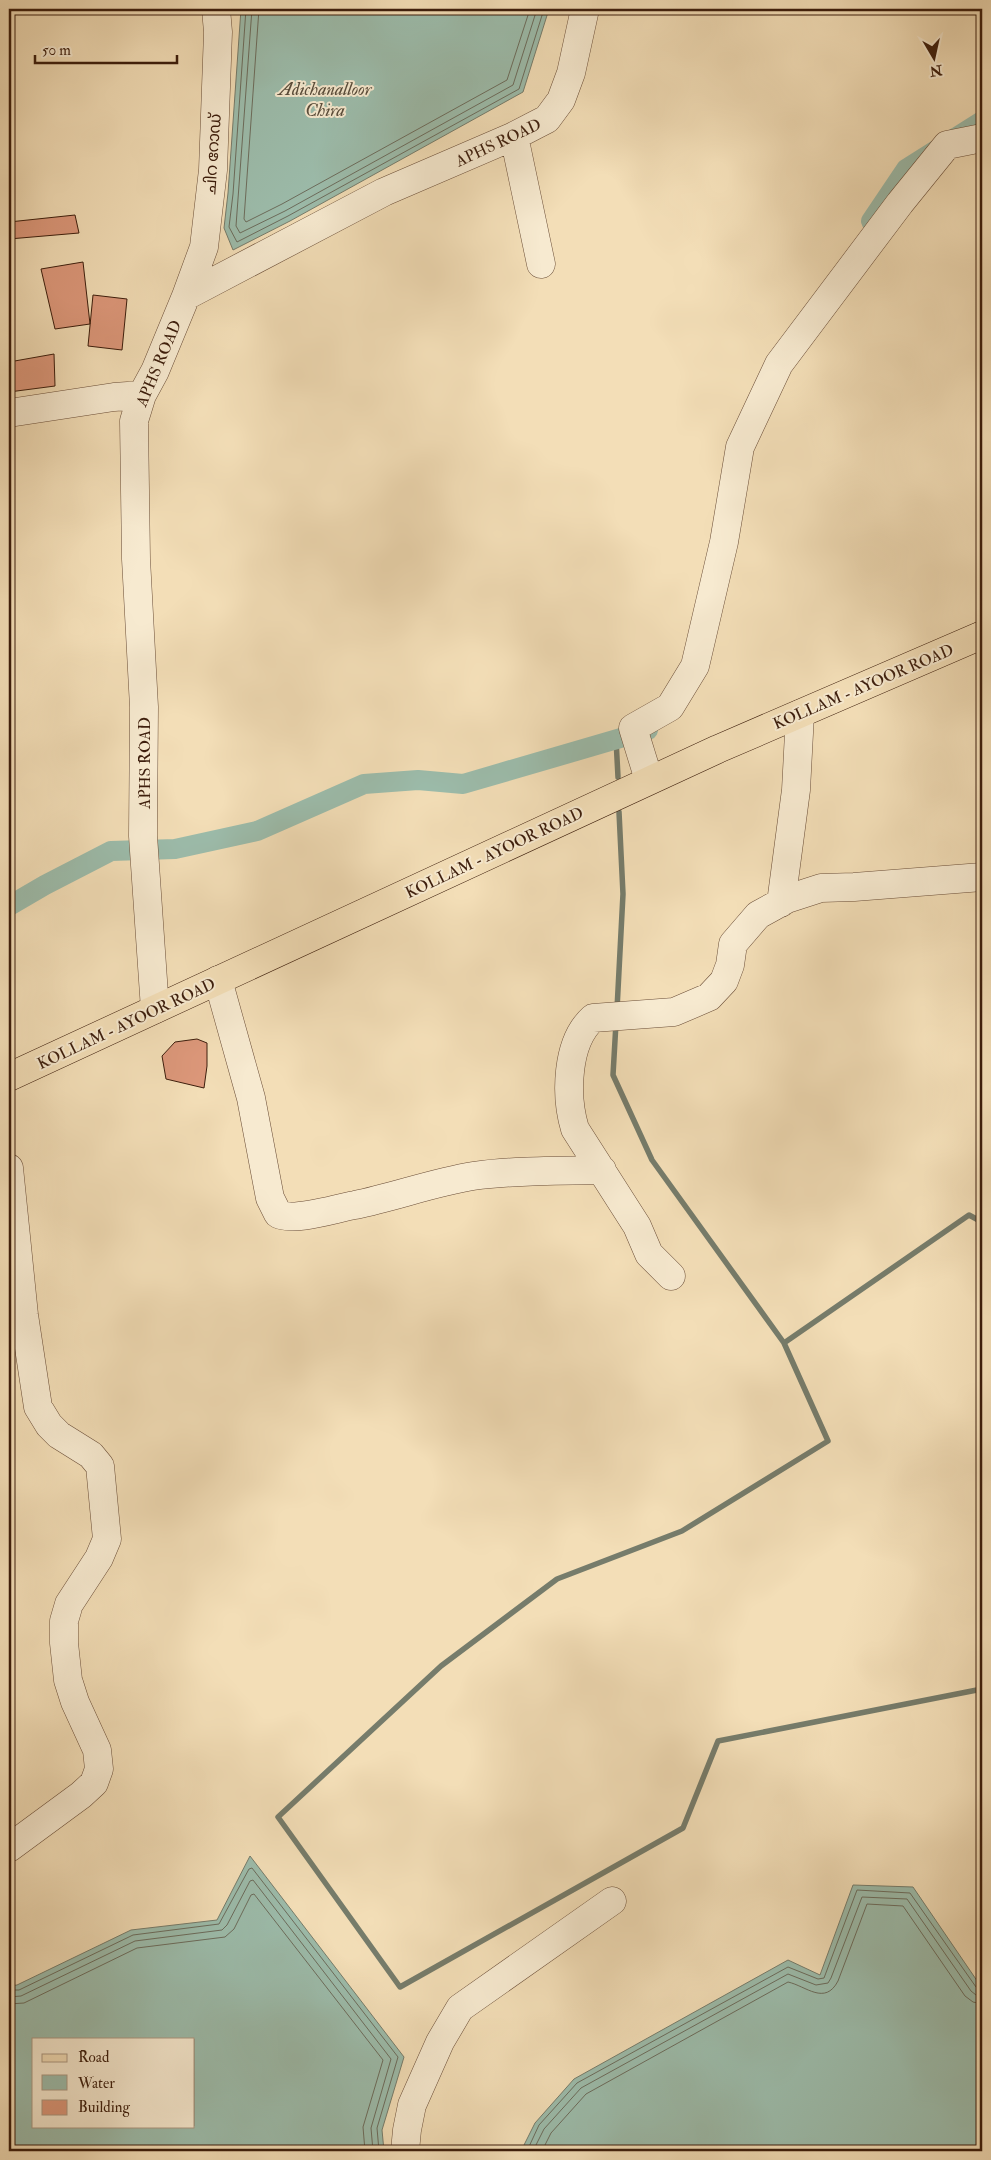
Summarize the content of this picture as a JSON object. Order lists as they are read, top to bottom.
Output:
{
  "streets": {
    "main road": ["KOLLAM - AYOOR ROAD"],
    "street": ["APHS ROAD", "ചിറ റോഡ്"]
  },
  "crossings": [
    ["APHS ROAD", "ചിറ റോഡ്"],
    ["APHS ROAD", "KOLLAM - AYOOR ROAD"]
  ],
  "water": ["Adichanalloor Chira"],
  "legend": ["Road", "Water", "Building"],
  "scale_bar": "50 m",
  "north": "bottom"
}
